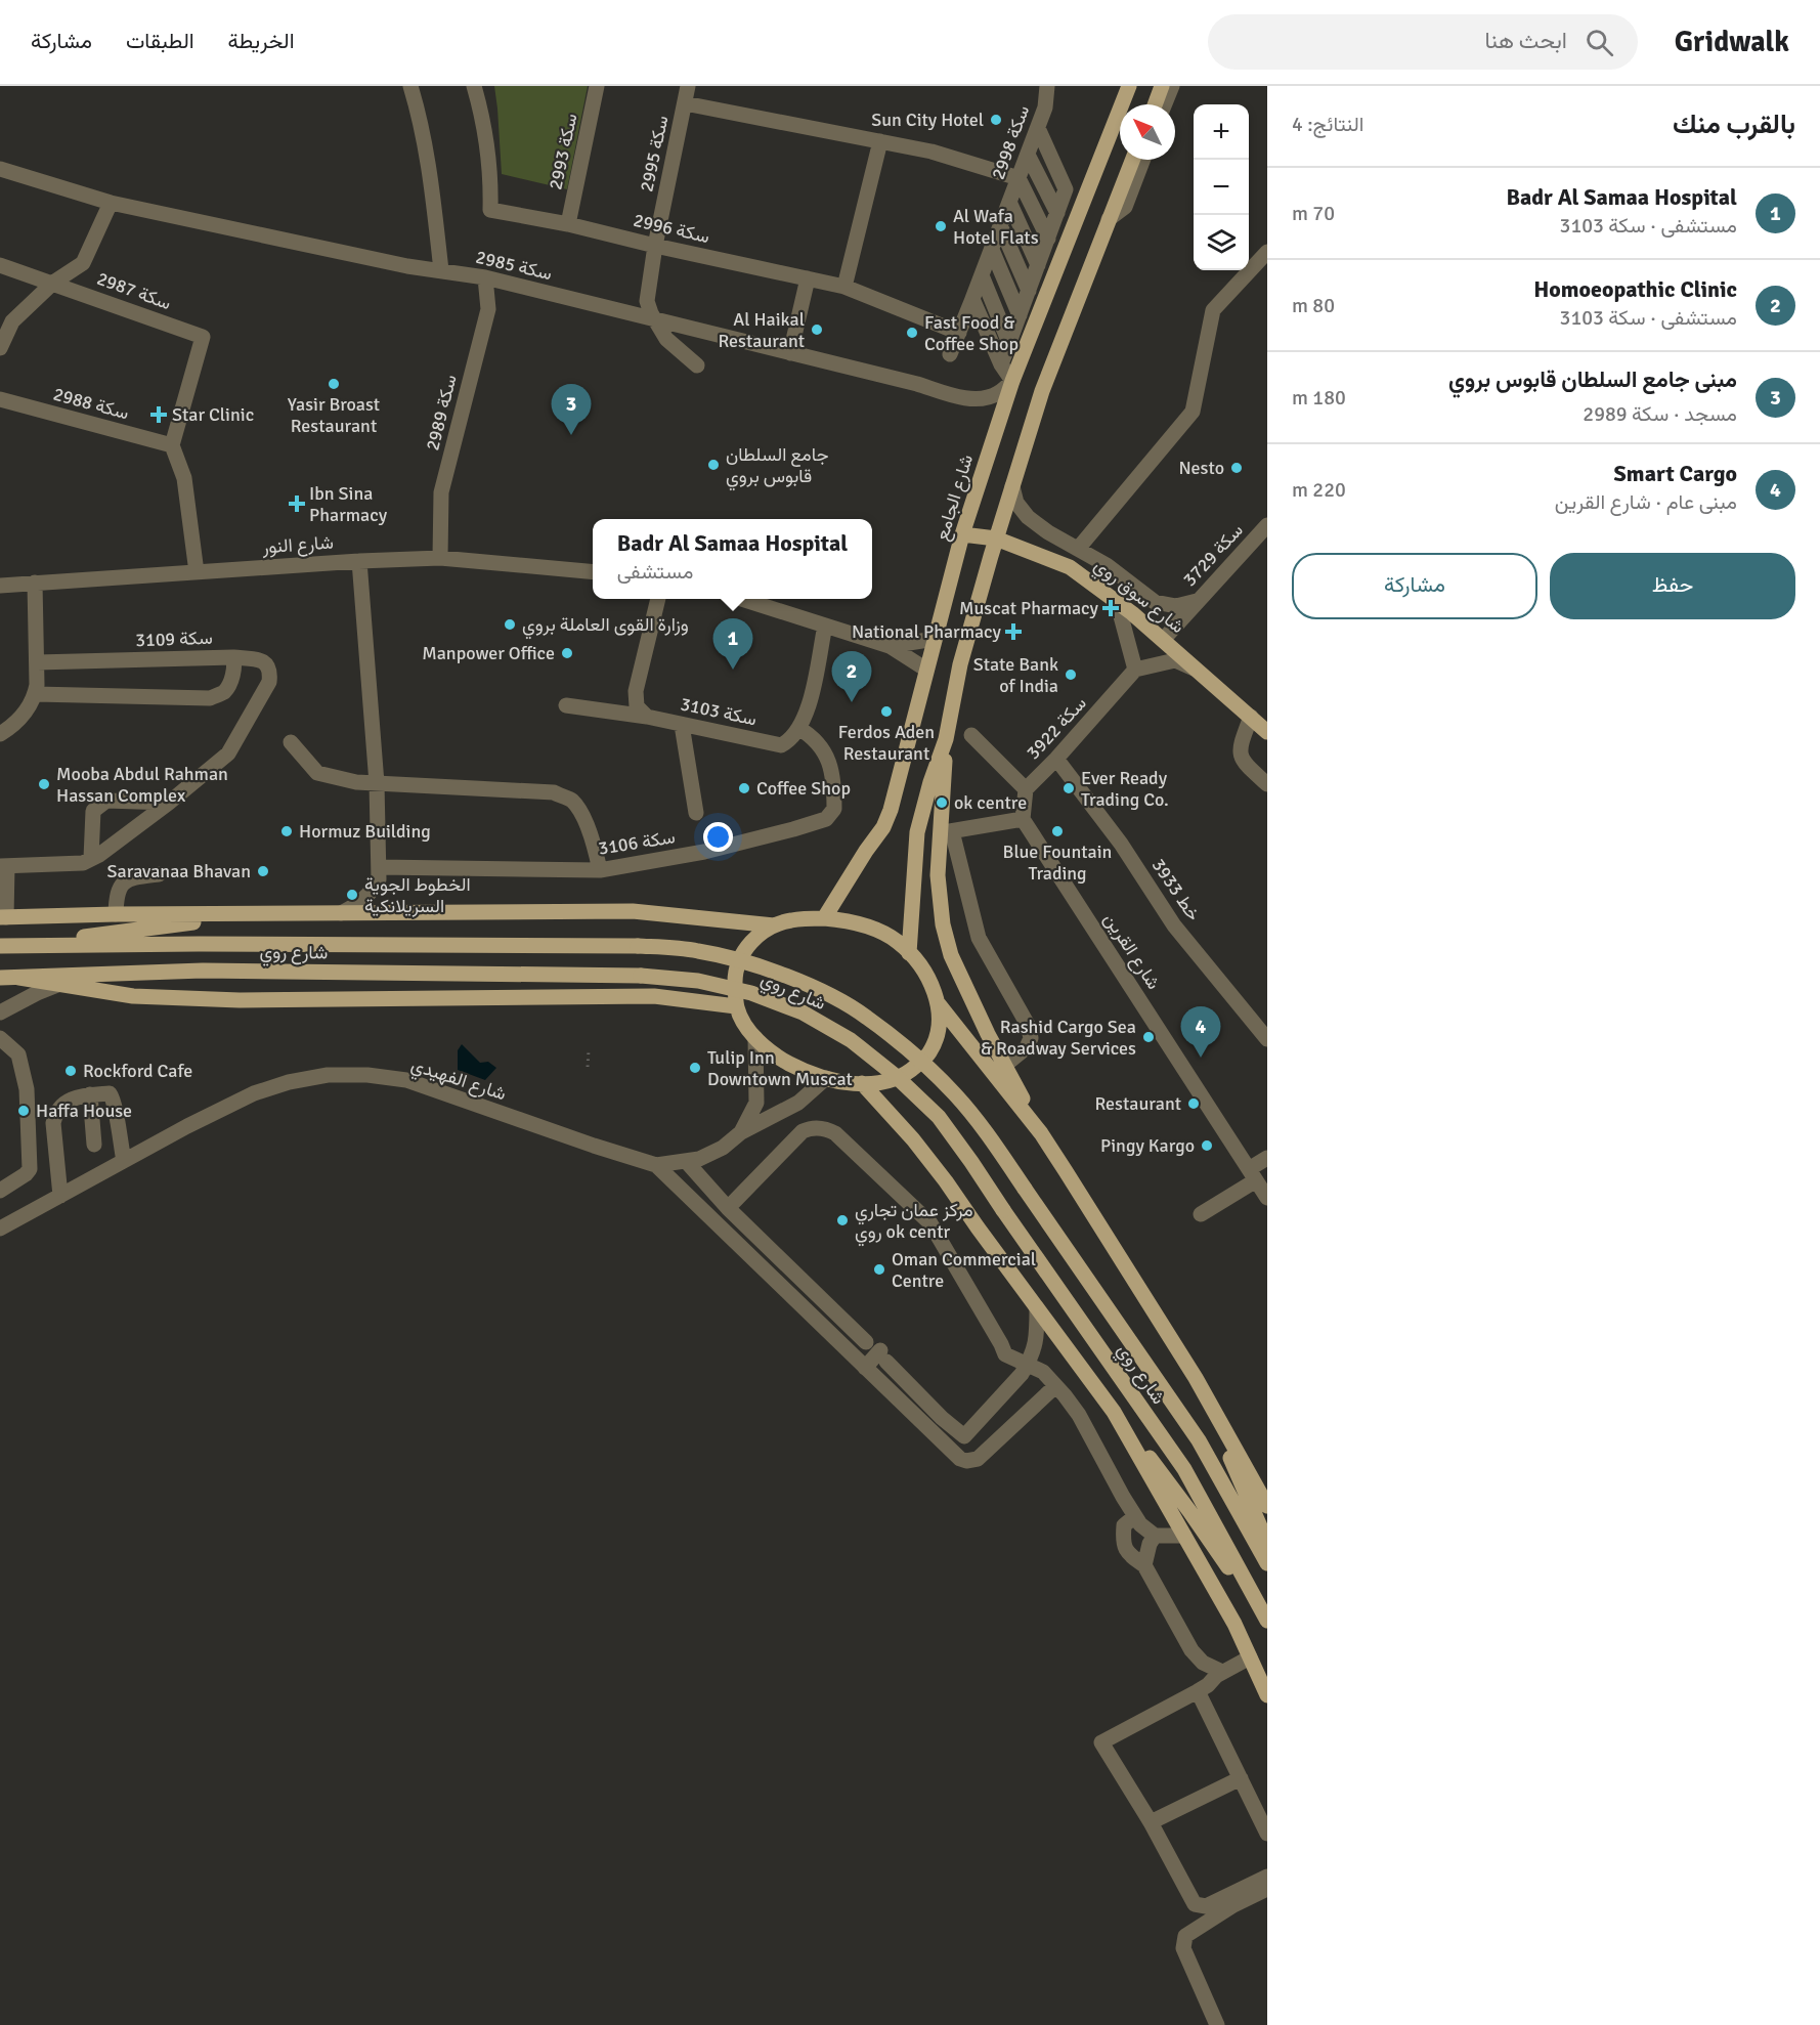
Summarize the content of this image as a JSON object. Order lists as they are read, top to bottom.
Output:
{
  "streets": {
    "main road": ["شارع الجامع", "شارع سوق روي", "شارع روي"],
    "street": [
      "سكة 2998",
      "سكة 2993",
      "سكة 2995",
      "سكة 2996",
      "سكة 2985",
      "سكة 2987",
      "سكة 2988",
      "سكة 2989",
      "شارع النور",
      "سكة 3729",
      "سكة 3109",
      "سكة 3103",
      "سكة 3922",
      "سكة 3106",
      "3933 خط",
      "شارع القرين",
      "شارع الفهيدي"
    ]
  },
  "crossings": [
    ["سكة 2998", "سكة 2996"],
    ["سكة 2993", "سكة 2996"],
    ["سكة 2995", "سكة 2996"],
    ["سكة 2995", "سكة 2985"],
    ["سكة 2985", "سكة 2987"],
    ["سكة 2985", "سكة 2989"],
    ["سكة 2985", "شارع الجامع"],
    ["سكة 2987", "سكة 2988"],
    ["سكة 2989", "شارع النور"],
    ["شارع الجامع", "شارع سوق روي"],
    ["شارع الجامع", "شارع الفهيدي"],
    ["سكة 3729", "شارع سوق روي"],
    ["سكة 3103", "سكة 3106"],
    ["سكة 3922", "3933 خط"]
  ],
  "places": {
    "other": [
      "Sun City Hotel",
      "Al Wafa Hotel Flats",
      "Al Haikal Restaurant",
      "Fast Food & Coffee Shop",
      "Yasir Broast Restaurant",
      "جامع السلطان قابوس بروي",
      "Nesto",
      "وزارة القوى العاملة بروي",
      "Manpower Office",
      "State Bank of India",
      "Ferdos Aden Restaurant",
      "Mooba Abdul Rahman Hassan Complex",
      "Coffee Shop",
      "Ever Ready Trading Co.",
      "ok centre",
      "Hormuz Building",
      "Blue Fountain Trading",
      "Saravanaa Bhavan",
      "الخطوط الجوية السريلانكية",
      "Rashid Cargo Sea & Roadway Services",
      "Tulip Inn Downtown Muscat",
      "Rockford Cafe",
      "Restaurant",
      "Haffa House",
      "Pingy Kargo",
      "مركز عمان تجاري روي ok centr",
      "Oman Commercial Centre"
    ],
    "health": [
      "Star Clinic",
      "Ibn Sina Pharmacy",
      "Muscat Pharmacy",
      "National Pharmacy"
    ]
  },
  "north": "top left",
  "page": {
    "header": "Gridwalk",
    "search": "ابحث هنا",
    "nav": ["الخريطة", "الطبقات", "مشاركة"],
    "heading": ["بالقرب منك", "النتائج: 4"],
    "map_buttons": ["+", "−"],
    "list": [
      {
        "mark": "1",
        "name": "Badr Al Samaa Hospital",
        "note": "مستشفى · سكة 3103",
        "value": "70 m"
      },
      {
        "mark": "2",
        "name": "Homoeopathic Clinic",
        "note": "مستشفى · سكة 3103",
        "value": "80 m"
      },
      {
        "mark": "3",
        "name": "مبنى جامع السلطان قابوس بروي",
        "note": "مسجد · سكة 2989",
        "value": "180 m"
      },
      {
        "mark": "4",
        "name": "Smart Cargo",
        "note": "مبنى عام · شارع القرين",
        "value": "220 m"
      }
    ],
    "pins": [
      "3",
      "1",
      "2",
      "4"
    ],
    "popup": ["Badr Al Samaa Hospital", "مستشفى"],
    "buttons": ["حفظ", "مشاركة"]
  }
}
